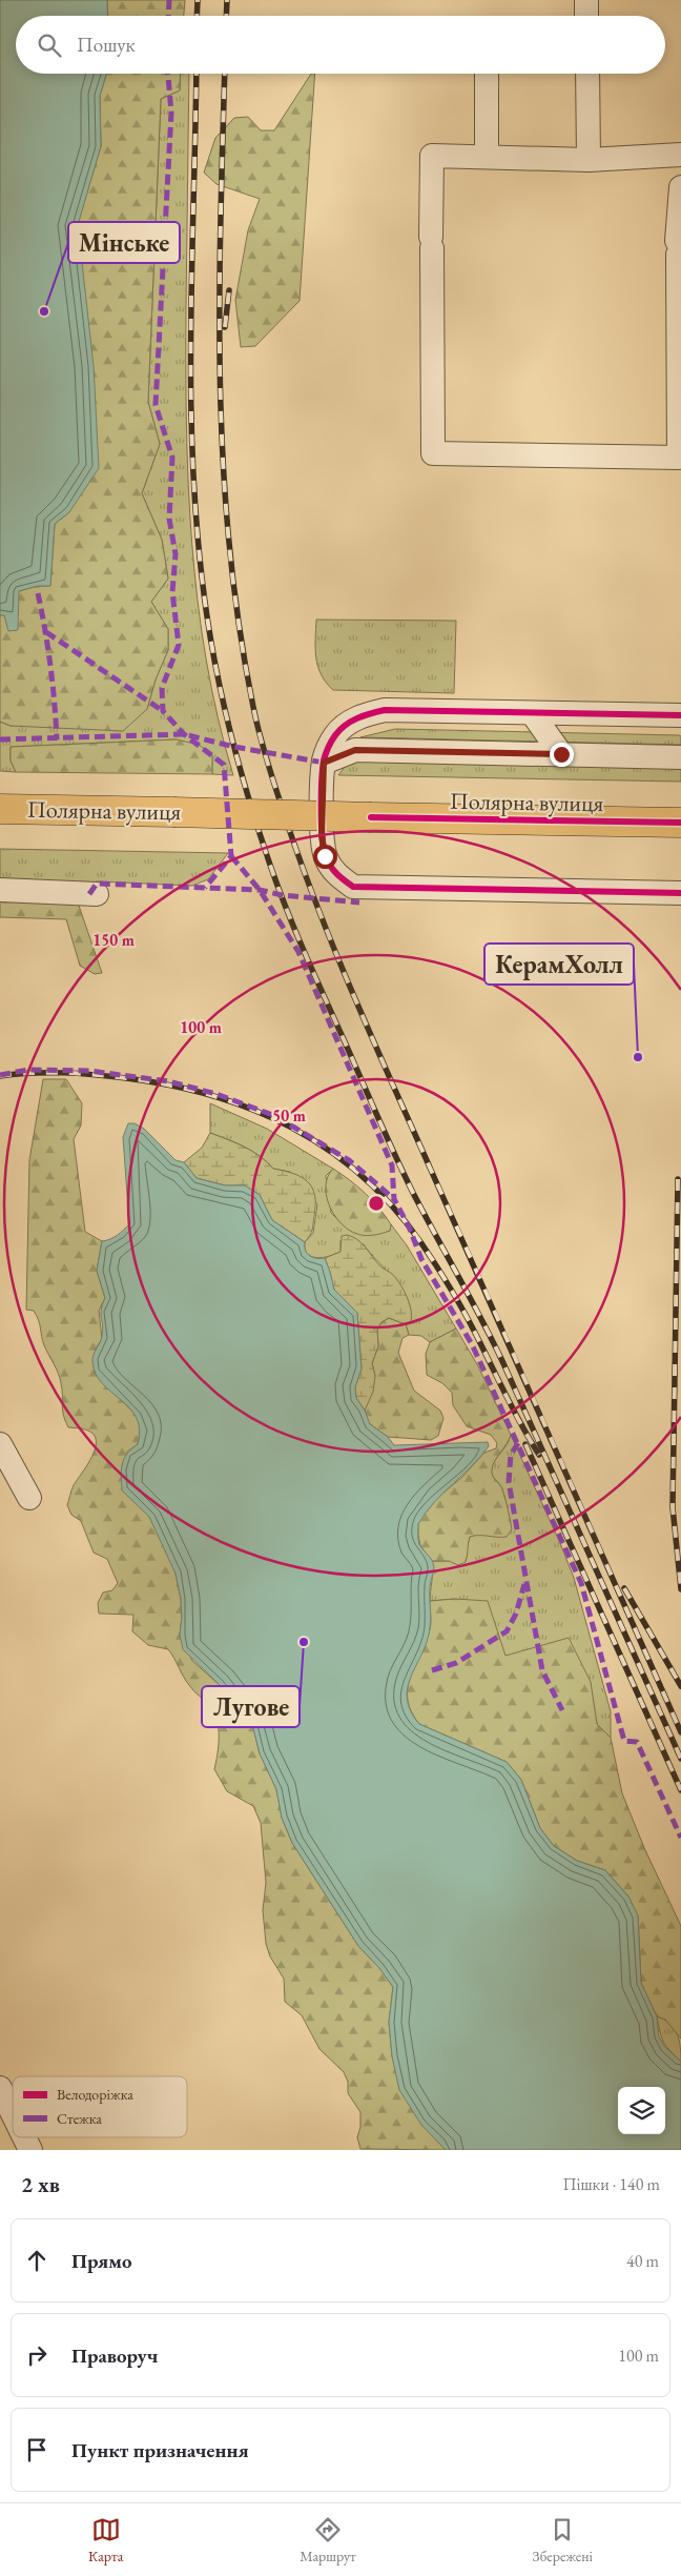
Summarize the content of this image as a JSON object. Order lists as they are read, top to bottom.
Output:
{
  "streets": {
    "main road": ["Полярна вулиця"]
  },
  "places": ["Мінське", "КерамХолл", "Лугове"],
  "legend": ["Велодоріжка", "Стежка"],
  "page": {
    "search": "Пошук",
    "heading": ["2 хв", "Пішки · 140 m"],
    "list": [
      ["Прямо", "40 m"],
      ["Праворуч", "100 m"],
      "Пункт призначення"
    ],
    "nav": ["Карта", "Маршрут", "Збережені"]
  },
  "rings": ["150 m", "100 m", "50 m"]
}
